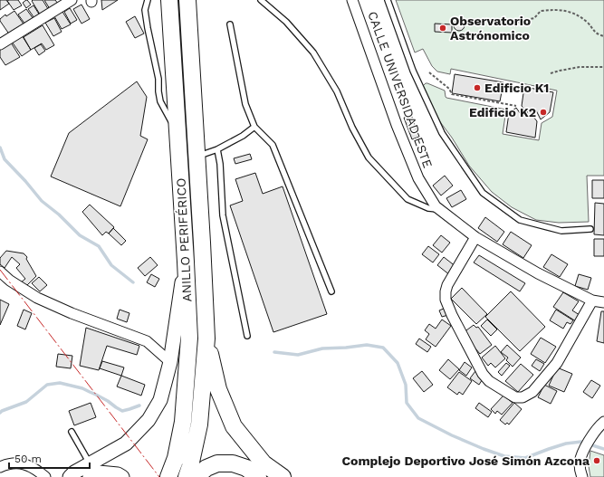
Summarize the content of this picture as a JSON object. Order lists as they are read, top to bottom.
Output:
{
  "streets": {
    "highway": ["ANILLO PERIFÉRICO"],
    "street": ["CALLE UNIVERSIDAD ESTE"]
  },
  "places": [
    "Observatorio Astrónomico",
    "Edificio K1",
    "Edificio K2",
    "Complejo Deportivo José Simón Azcona"
  ],
  "scale_bar": "50 m"
}
